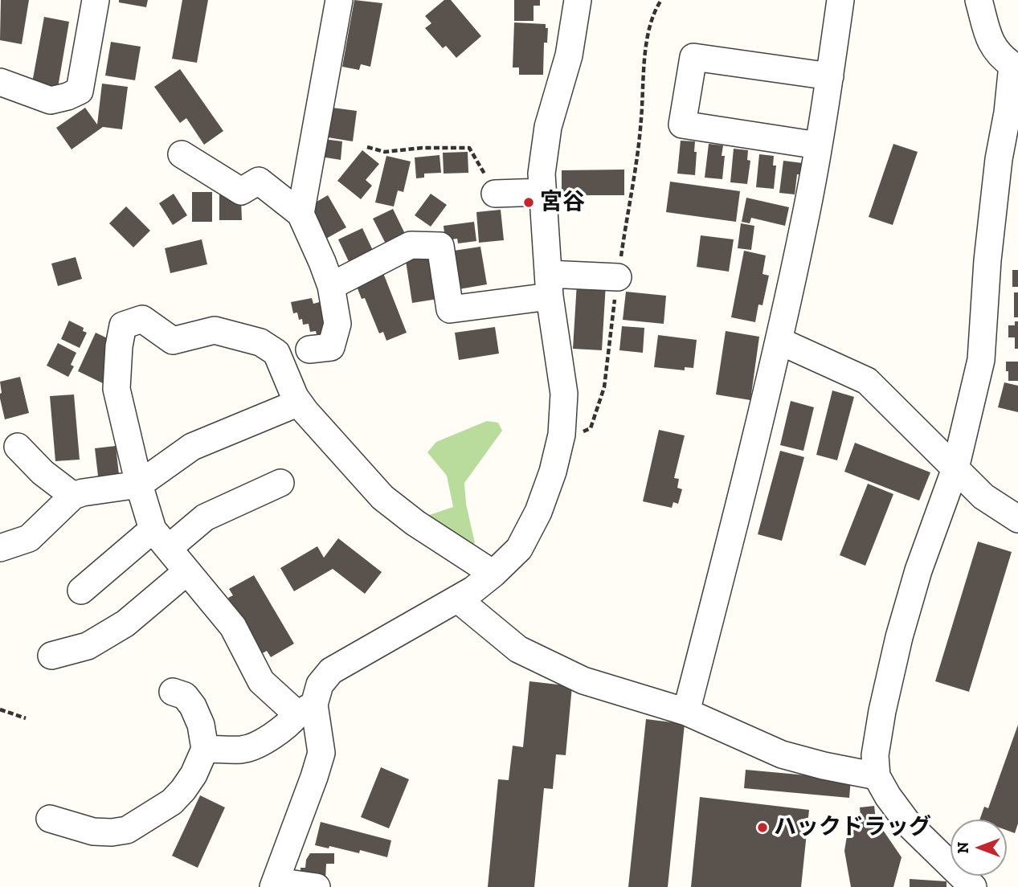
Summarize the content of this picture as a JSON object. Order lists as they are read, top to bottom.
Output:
{
  "places": ["宮谷", "ハックドラッグ"],
  "north": "left"
}
